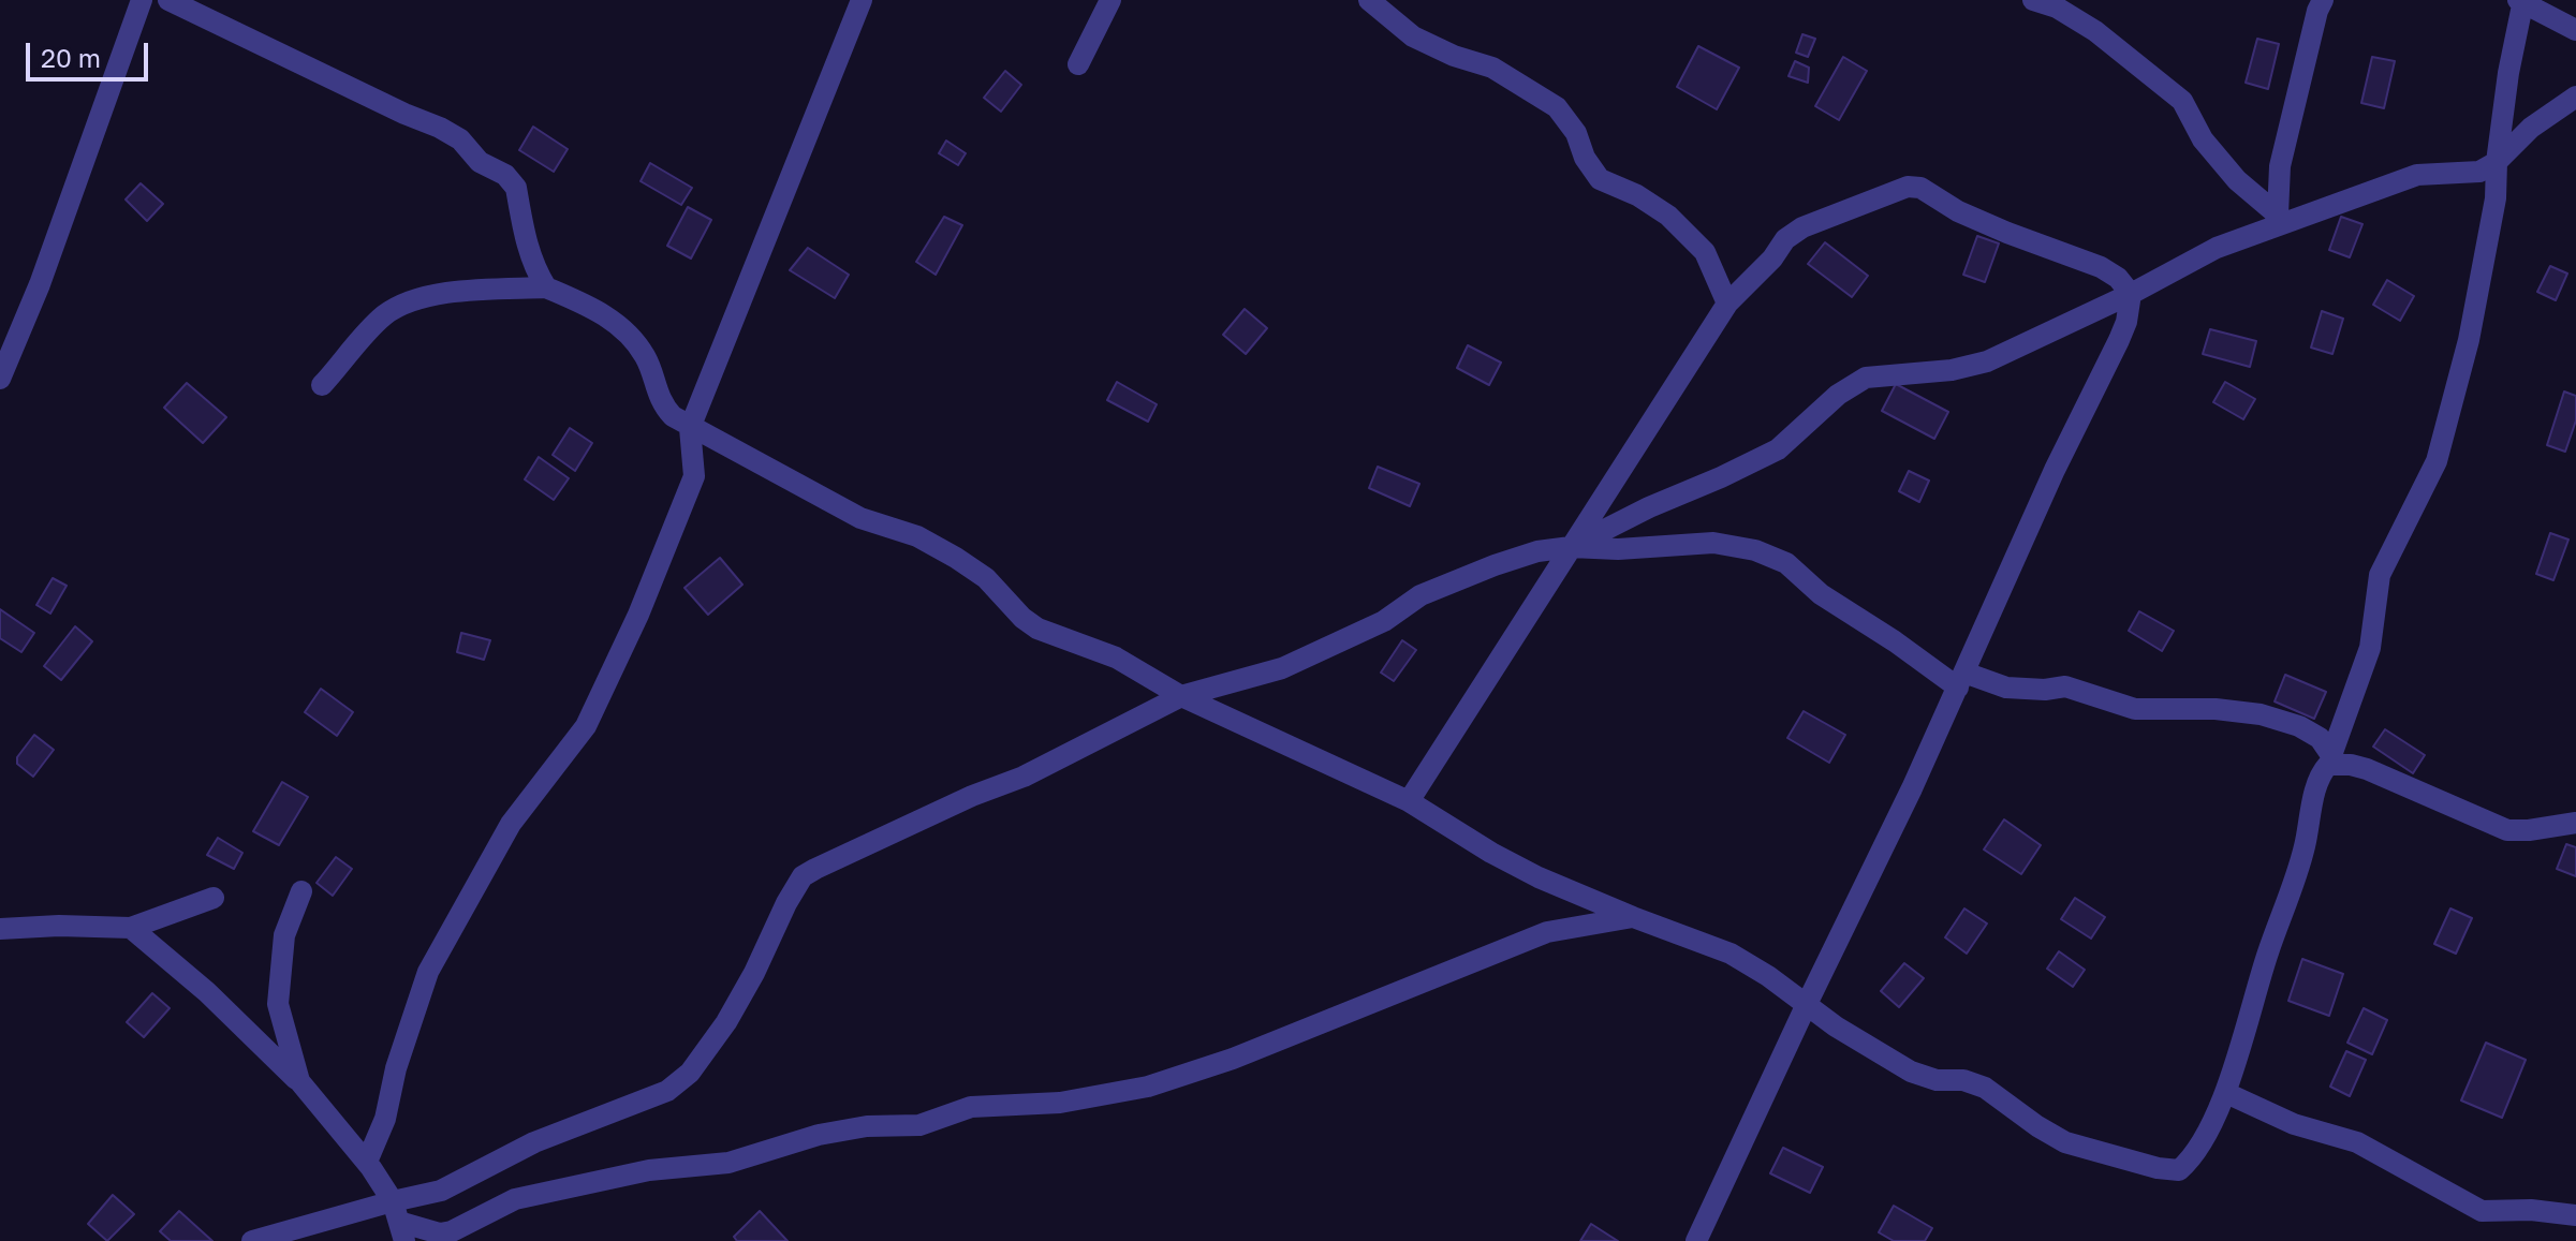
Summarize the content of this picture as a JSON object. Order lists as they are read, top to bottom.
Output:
{
  "scale_bar": "20 m"
}
